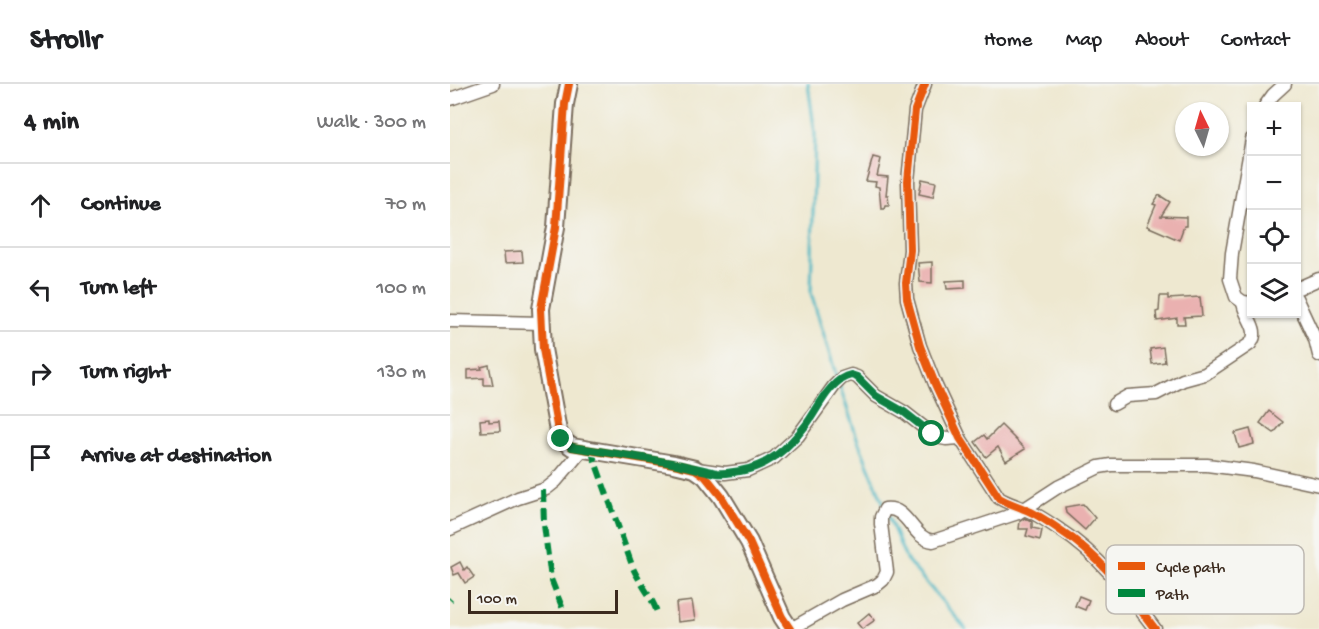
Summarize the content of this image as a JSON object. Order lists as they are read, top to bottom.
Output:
{
  "legend": ["Cycle path", "Path"],
  "scale_bar": "100 m",
  "north": "top",
  "page": {
    "header": "Strollr",
    "nav": [
      "Home",
      "Map",
      "About",
      "Contact"
    ],
    "heading": ["4 min", "Walk · 300 m"],
    "map_buttons": ["+", "−"],
    "list": [
      ["Continue", "70 m"],
      ["Turn left", "100 m"],
      ["Turn right", "130 m"],
      "Arrive at destination"
    ],
    "scale": "100 m"
  }
}
